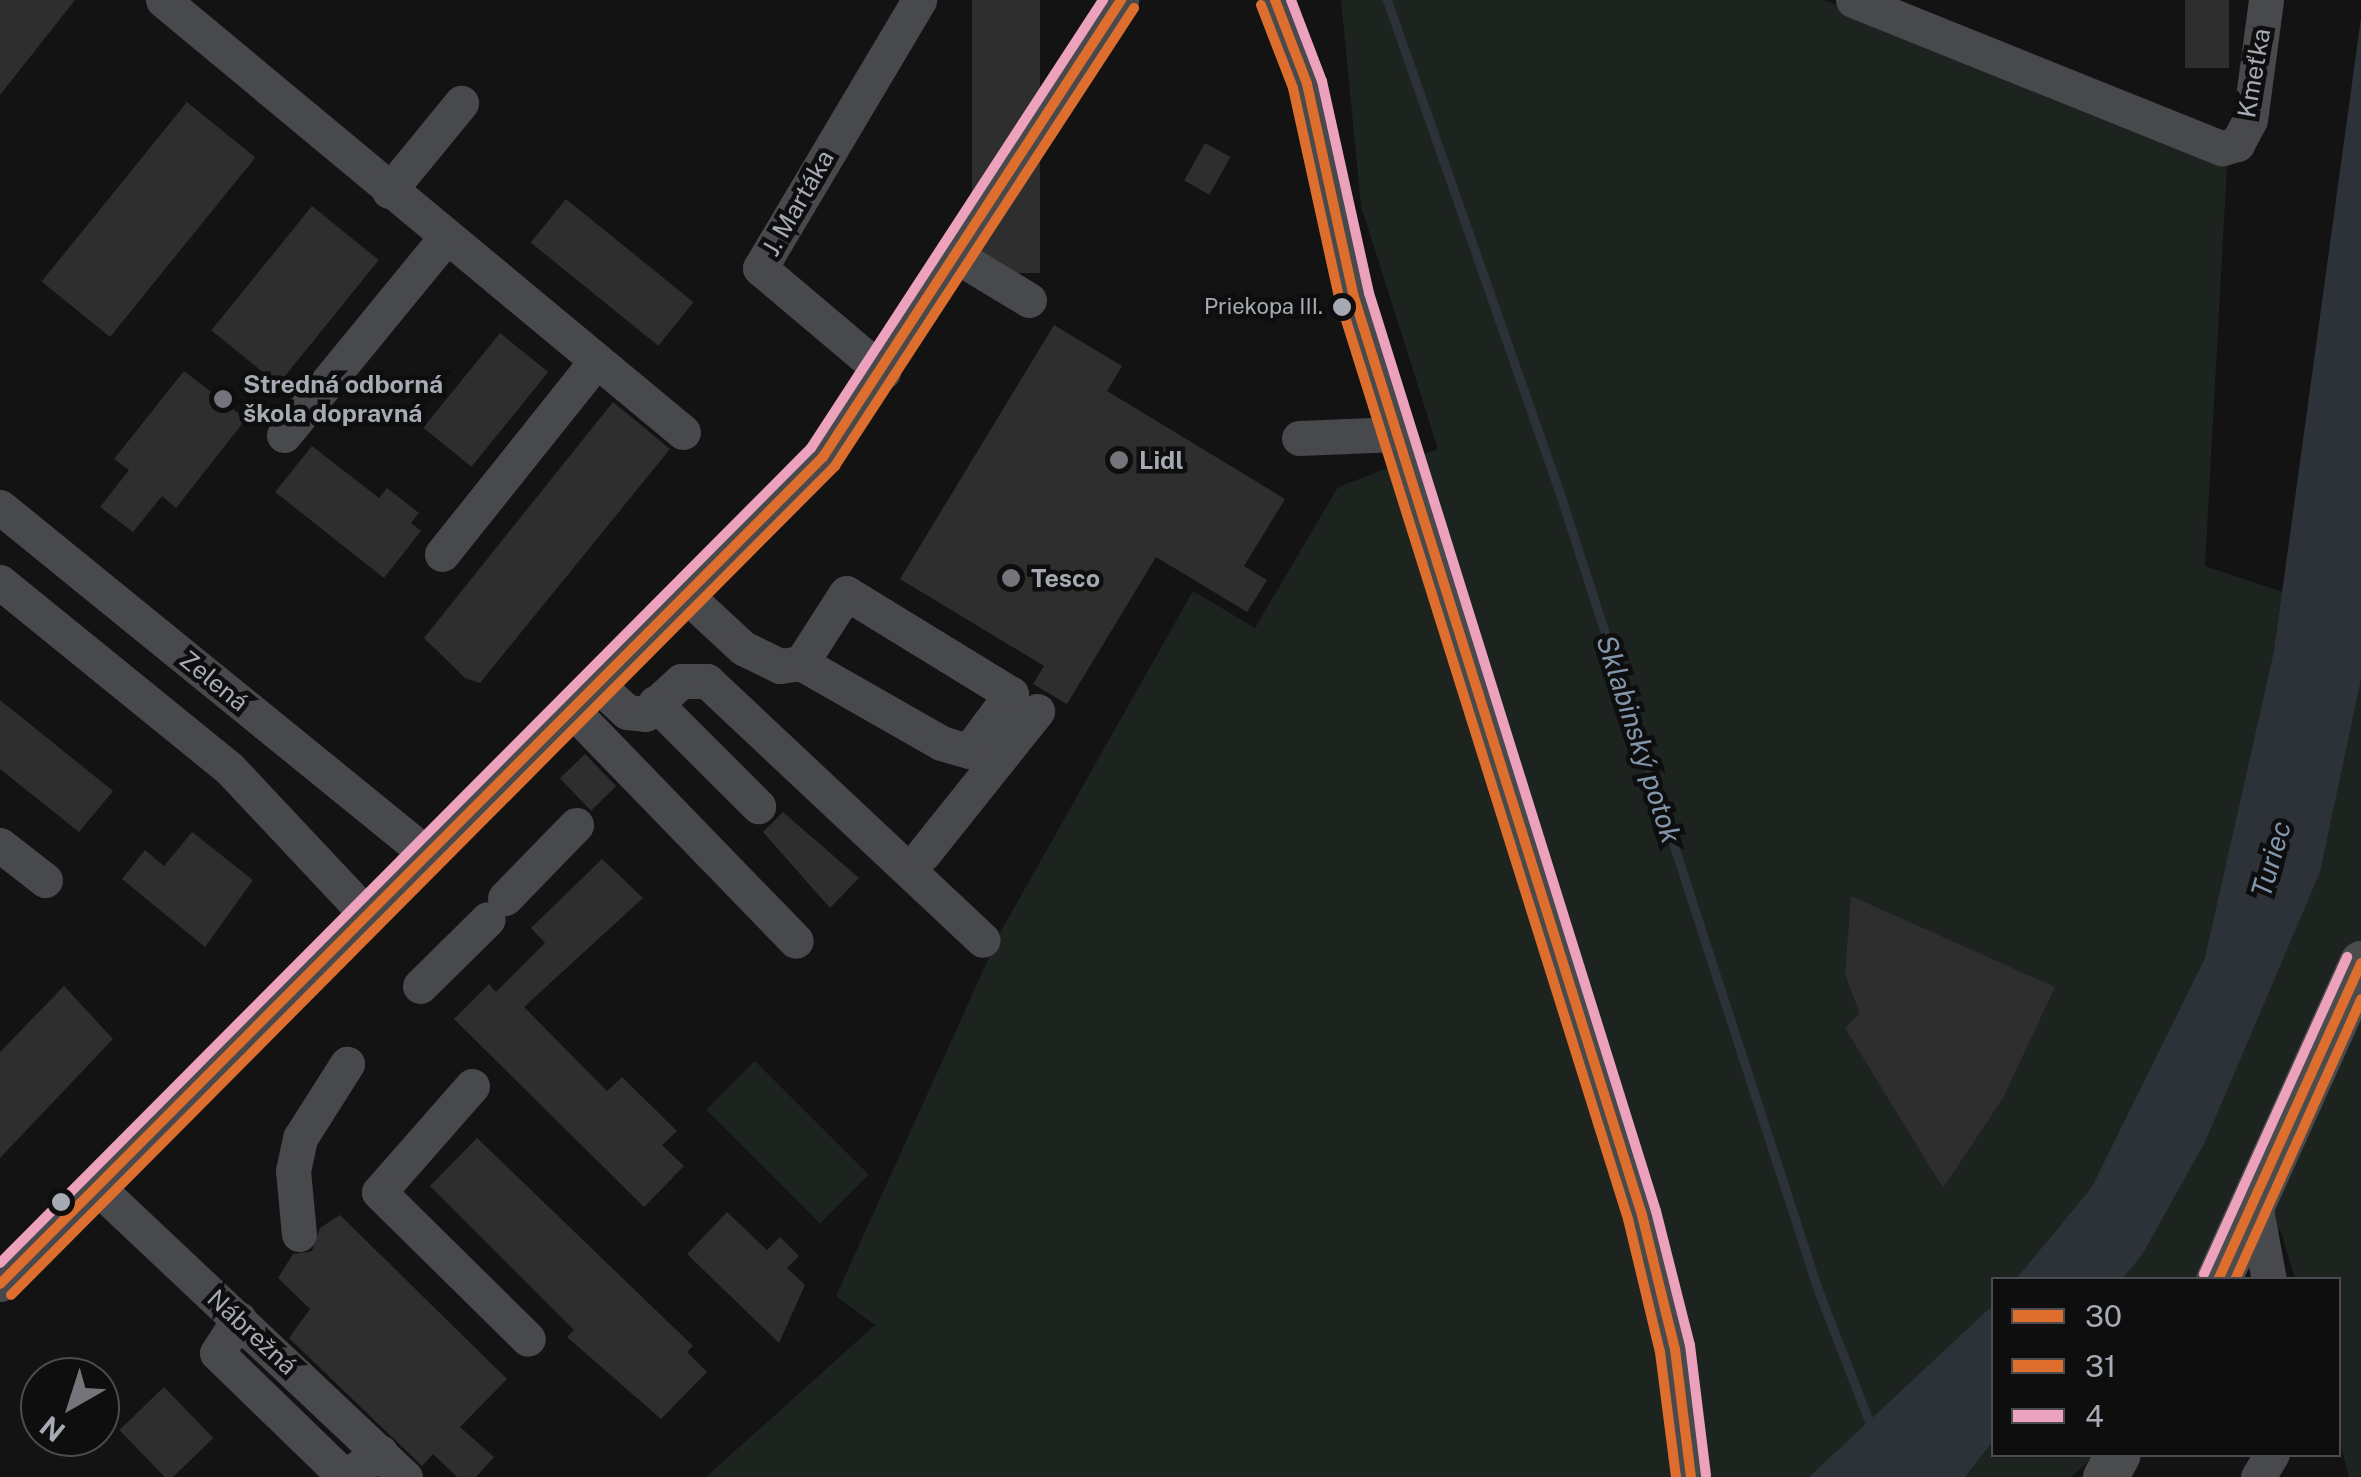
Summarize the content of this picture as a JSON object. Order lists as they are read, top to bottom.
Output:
{
  "streets": {
    "street": [
      "Kmeťka",
      "J. Martáka",
      "Zelená",
      "Nábrežná"
    ]
  },
  "water": ["Sklabinský potok", "Turiec"],
  "places": [
    "Priekopa III.",
    "Stredná odborná škola dopravná",
    "Lidl",
    "Tesco"
  ],
  "lines": ["transit line 30", "transit line 4", "transit line 31"],
  "legend": ["30", "31", "4"],
  "north": "bottom left"
}
